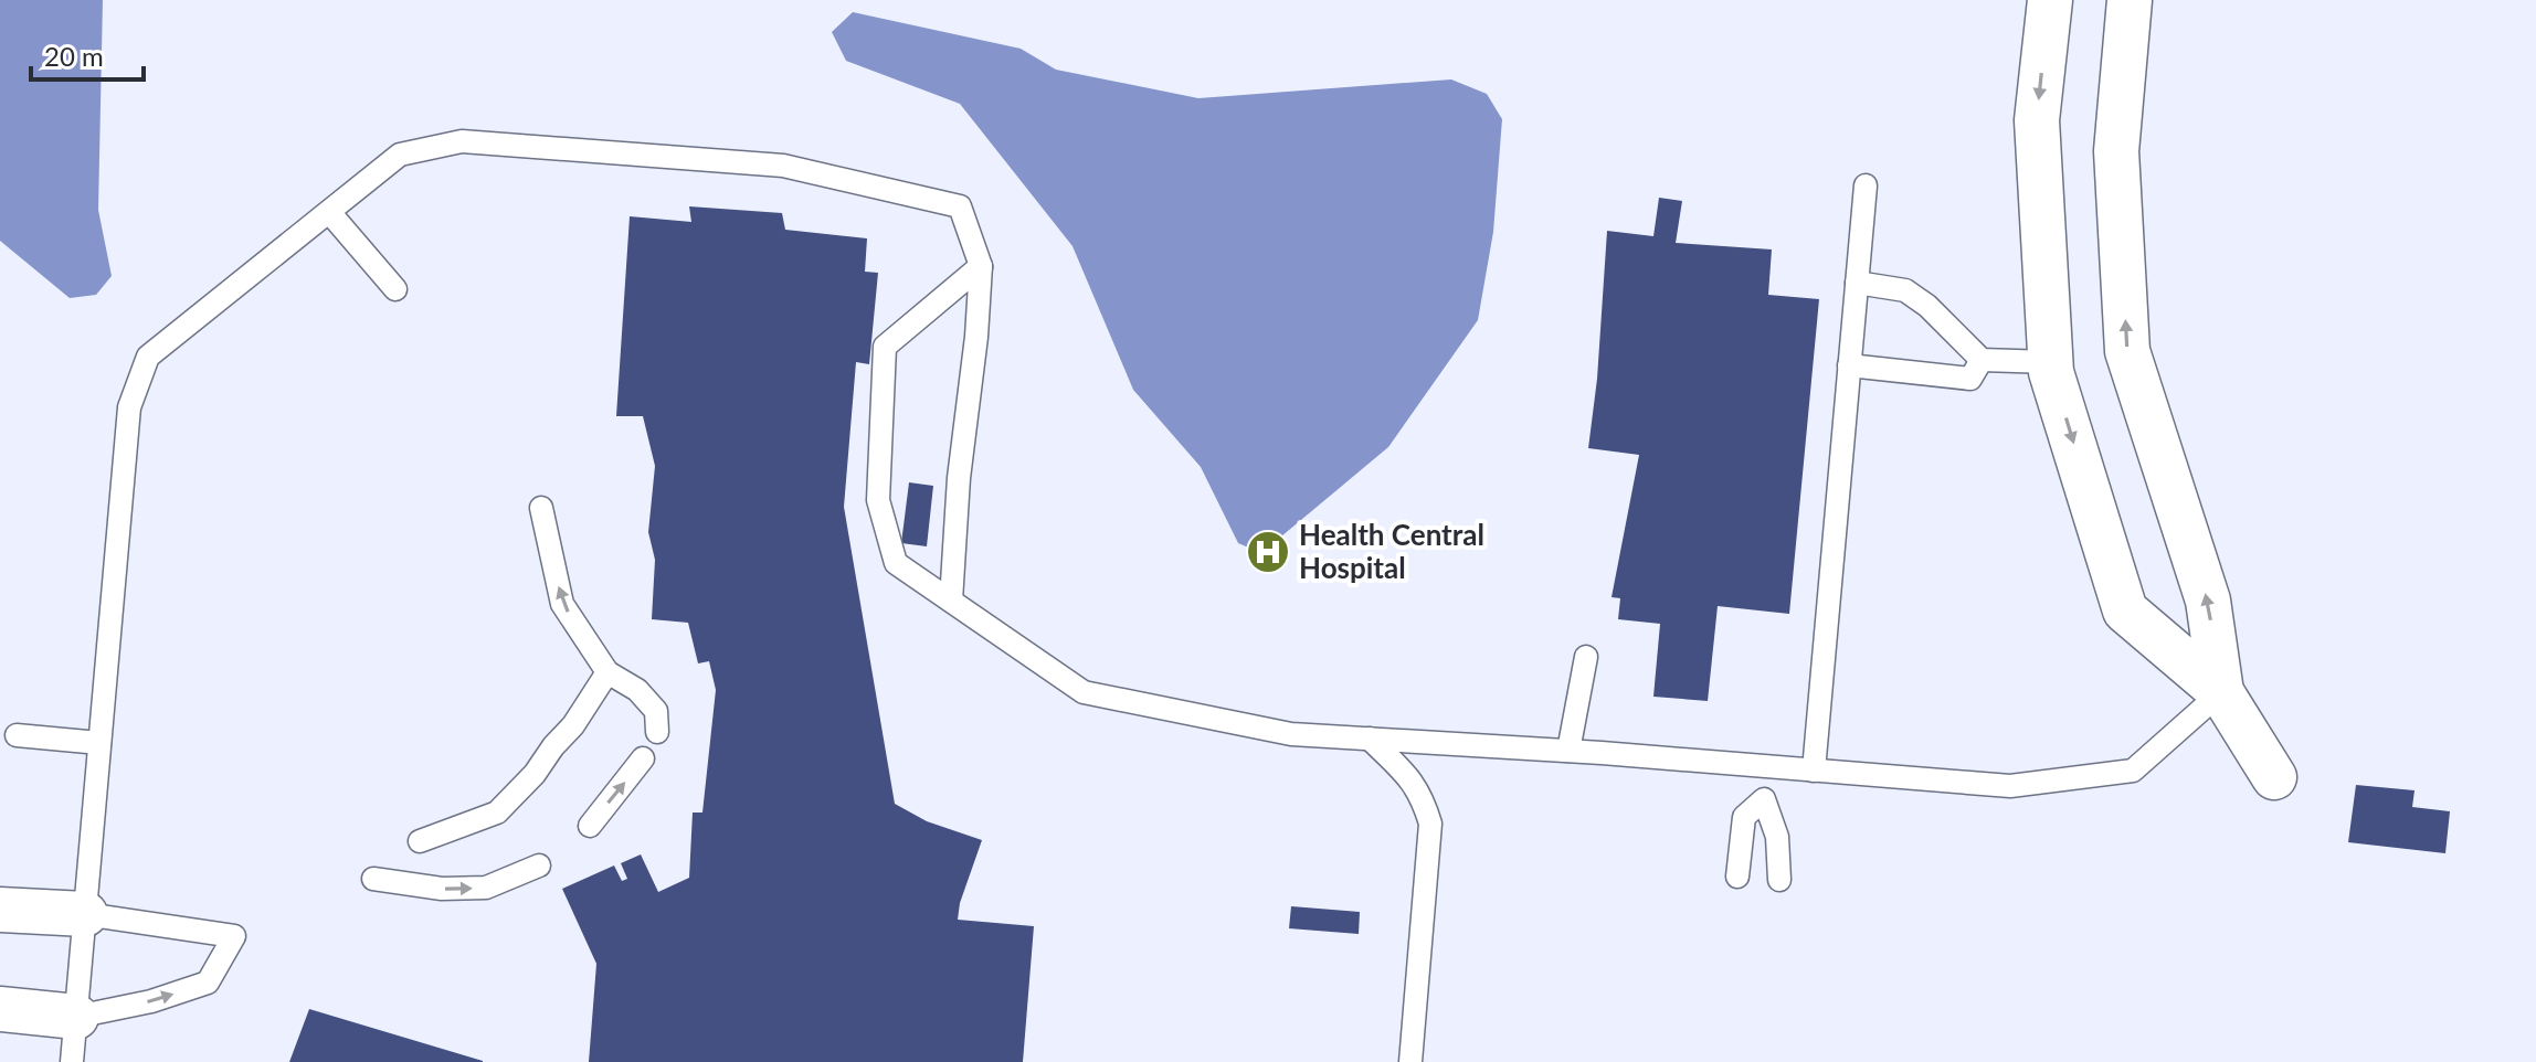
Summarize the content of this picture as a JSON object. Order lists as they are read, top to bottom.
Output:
{
  "places": {
    "hospital": ["Health Central Hospital"]
  },
  "scale_bar": "20 m"
}
